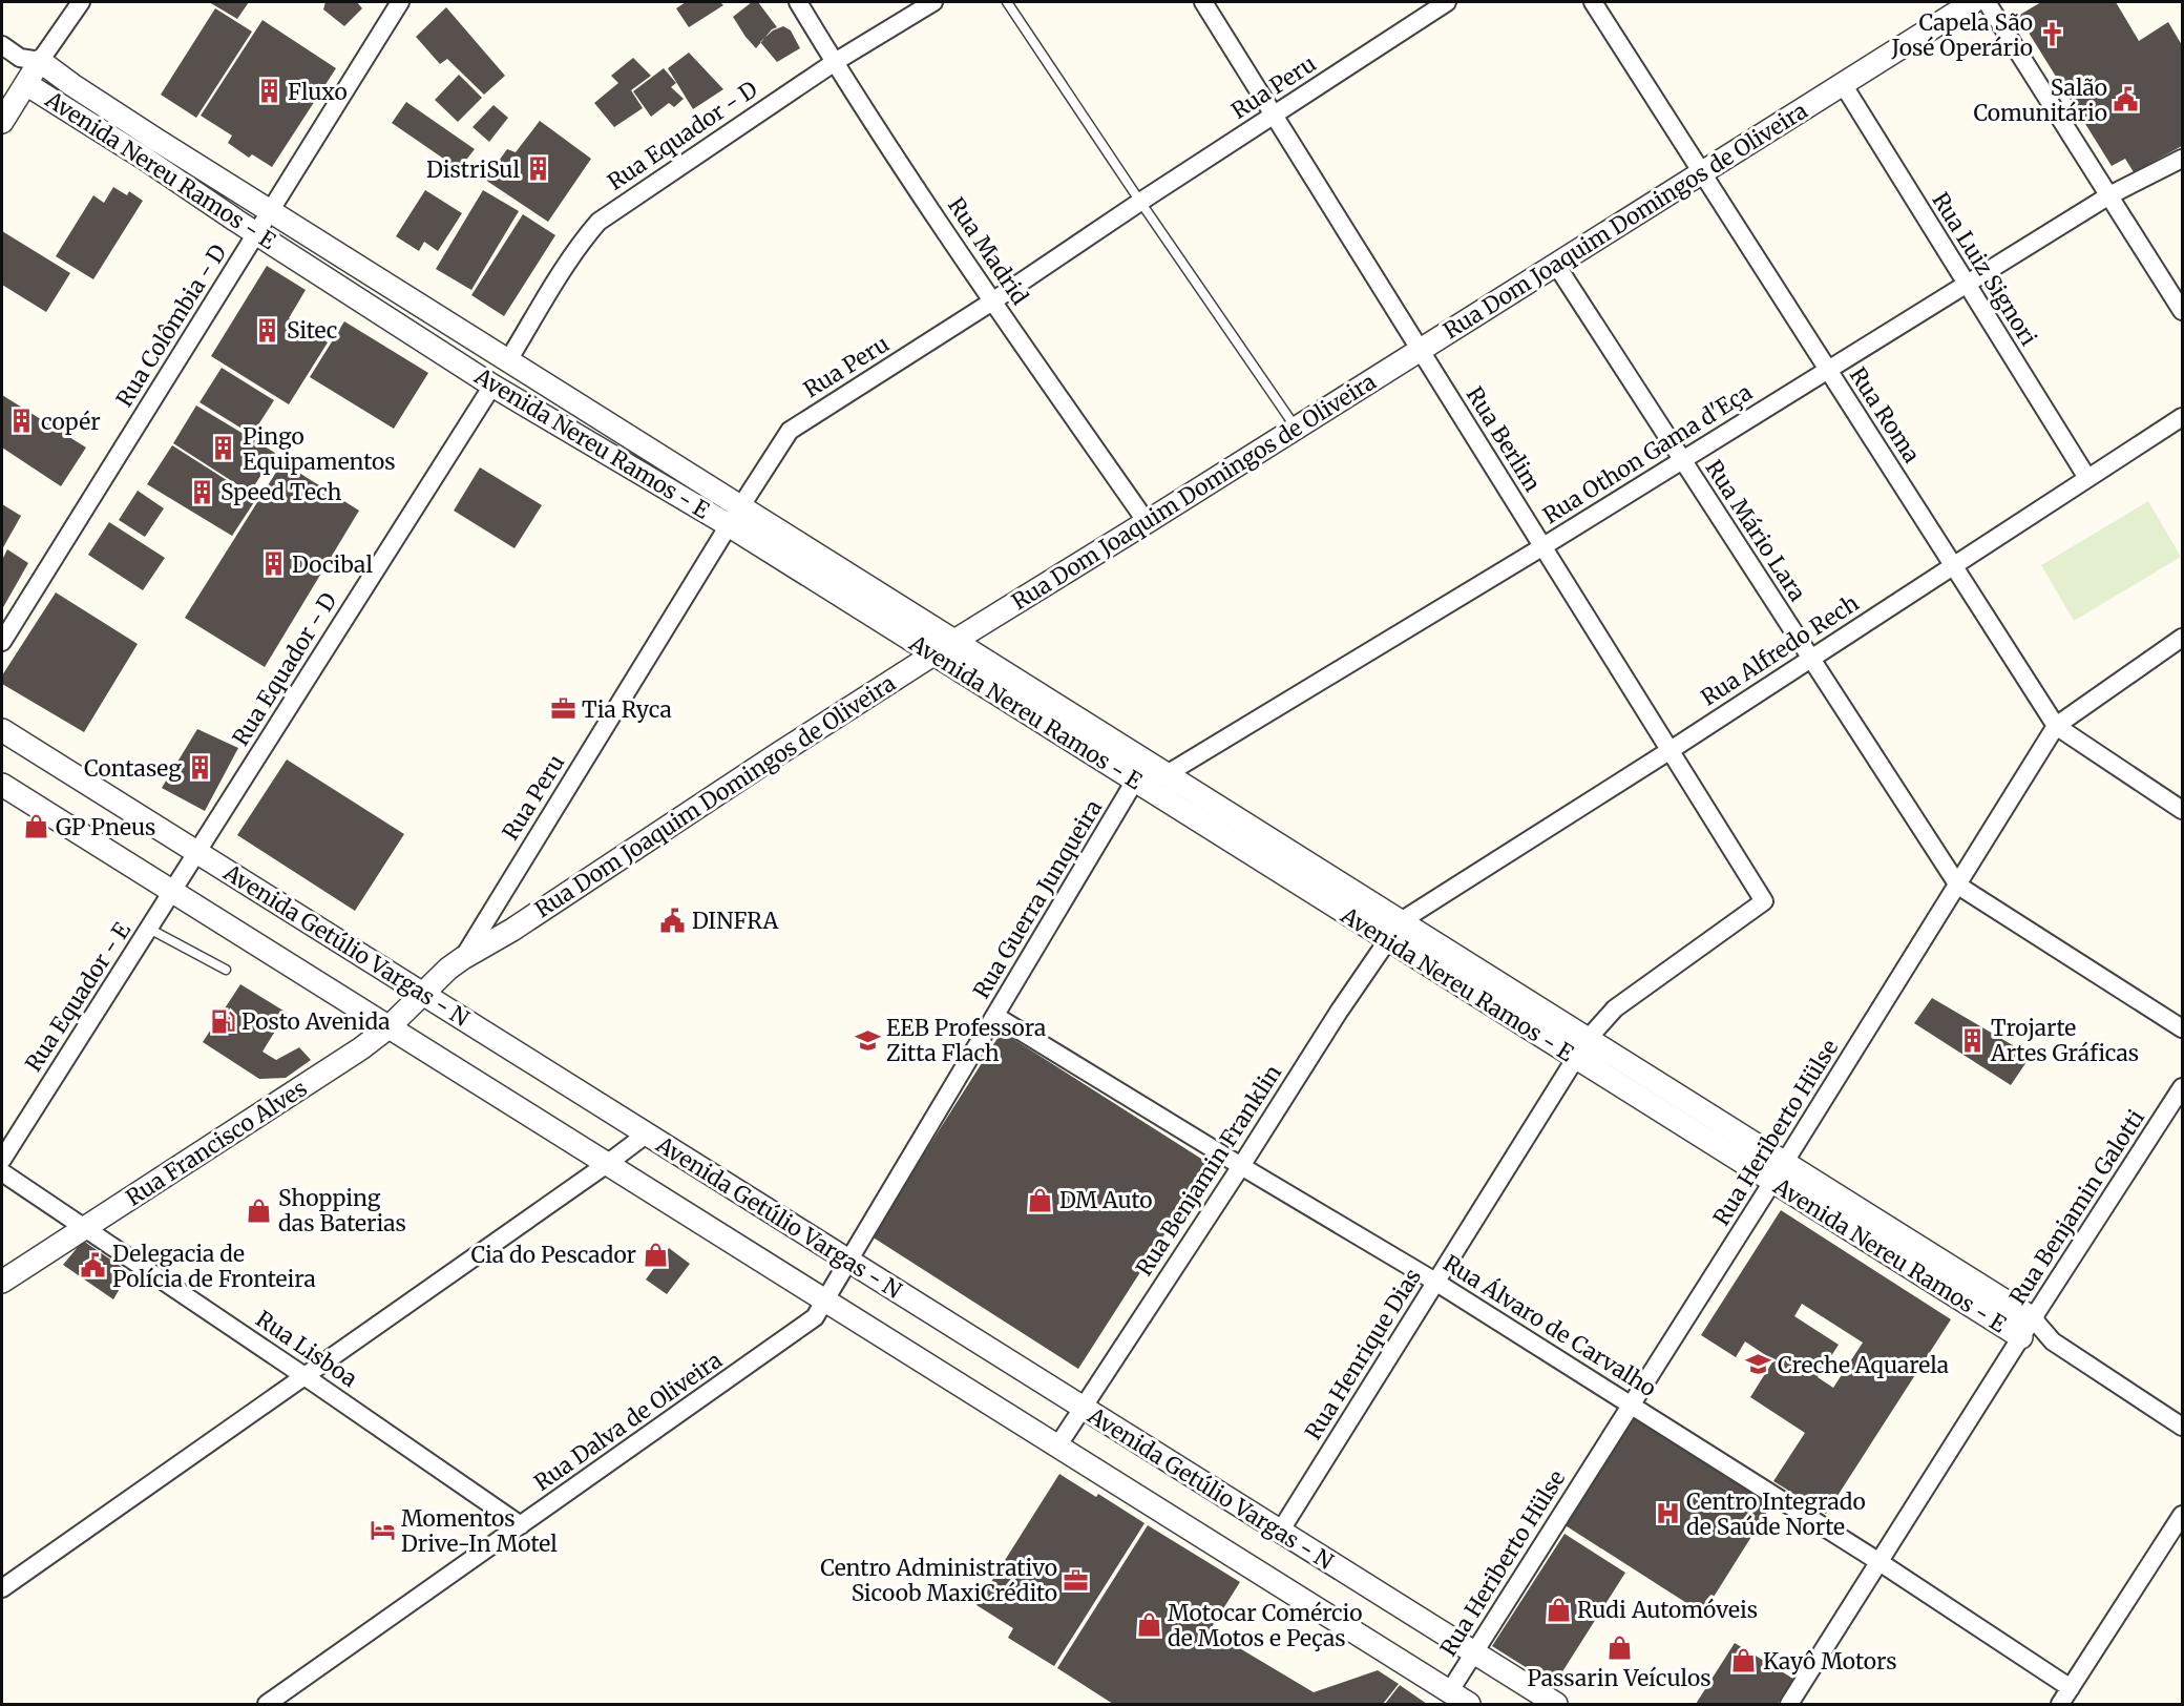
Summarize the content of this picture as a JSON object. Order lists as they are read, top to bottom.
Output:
{
  "streets": {
    "street": [
      "Rua Peru",
      "Rua Equador - D",
      "Avenida Nereu Ramos - E",
      "Rua Dom Joaquim Domingos de Oliveira",
      "Rua Madrid",
      "Rua Luiz Signori",
      "Rua Colômbia - D",
      "Rua Roma",
      "Rua Berlim",
      "Rua Othon Gama d'Eça",
      "Rua Mário Lara",
      "Rua Alfredo Rech",
      "Rua Guerra Junqueira",
      "Avenida Getúlio Vargas - N",
      "Rua Equador - E",
      "Rua Heriberto Hülse",
      "Rua Francisco Alves",
      "Rua Benjamin Franklin",
      "Rua Benjamin Galotti",
      "Rua Álvaro de Carvalho",
      "Rua Lisboa",
      "Rua Henrique Dias",
      "Rua Dalva de Oliveira"
    ]
  },
  "crossings": [
    ["Rua Peru", "Avenida Nereu Ramos - E"],
    ["Rua Peru", "Rua Dom Joaquim Domingos de Oliveira"],
    ["Rua Peru", "Rua Madrid"],
    ["Rua Peru", "Rua Berlim"],
    ["Rua Equador - D", "Avenida Nereu Ramos - E"],
    ["Rua Equador - D", "Rua Madrid"],
    ["Rua Equador - D", "Avenida Getúlio Vargas - N"],
    ["Rua Equador - D", "Rua Equador - E"],
    ["Avenida Nereu Ramos - E", "Rua Dom Joaquim Domingos de Oliveira"],
    ["Avenida Nereu Ramos - E", "Rua Colômbia - D"],
    ["Avenida Nereu Ramos - E", "Rua Othon Gama d'Eça"],
    ["Avenida Nereu Ramos - E", "Rua Alfredo Rech"],
    ["Avenida Nereu Ramos - E", "Rua Guerra Junqueira"],
    ["Avenida Nereu Ramos - E", "Rua Heriberto Hülse"],
    ["Avenida Nereu Ramos - E", "Rua Benjamin Franklin"],
    ["Avenida Nereu Ramos - E", "Rua Benjamin Galotti"],
    ["Avenida Nereu Ramos - E", "Rua Henrique Dias"],
    ["Rua Dom Joaquim Domingos de Oliveira", "Rua Madrid"],
    ["Rua Dom Joaquim Domingos de Oliveira", "Rua Luiz Signori"],
    ["Rua Dom Joaquim Domingos de Oliveira", "Rua Roma"],
    ["Rua Dom Joaquim Domingos de Oliveira", "Rua Berlim"],
    ["Rua Dom Joaquim Domingos de Oliveira", "Rua Mário Lara"],
    ["Rua Dom Joaquim Domingos de Oliveira", "Avenida Getúlio Vargas - N"],
    ["Rua Dom Joaquim Domingos de Oliveira", "Rua Francisco Alves"],
    ["Rua Luiz Signori", "Rua Othon Gama d'Eça"],
    ["Rua Luiz Signori", "Rua Alfredo Rech"],
    ["Rua Roma", "Rua Othon Gama d'Eça"],
    ["Rua Roma", "Rua Alfredo Rech"],
    ["Rua Roma", "Rua Heriberto Hülse"],
    ["Rua Berlim", "Rua Othon Gama d'Eça"],
    ["Rua Berlim", "Rua Alfredo Rech"],
    ["Rua Berlim", "Rua Henrique Dias"],
    ["Rua Othon Gama d'Eça", "Rua Mário Lara"],
    ["Rua Othon Gama d'Eça", "Rua Guerra Junqueira"],
    ["Rua Mário Lara", "Rua Alfredo Rech"],
    ["Rua Mário Lara", "Rua Heriberto Hülse"],
    ["Rua Alfredo Rech", "Rua Benjamin Franklin"],
    ["Rua Guerra Junqueira", "Avenida Getúlio Vargas - N"],
    ["Rua Guerra Junqueira", "Rua Álvaro de Carvalho"],
    ["Rua Guerra Junqueira", "Rua Dalva de Oliveira"],
    ["Avenida Getúlio Vargas - N", "Rua Equador - E"],
    ["Avenida Getúlio Vargas - N", "Rua Heriberto Hülse"],
    ["Avenida Getúlio Vargas - N", "Rua Francisco Alves"],
    ["Avenida Getúlio Vargas - N", "Rua Benjamin Franklin"],
    ["Avenida Getúlio Vargas - N", "Rua Henrique Dias"],
    ["Avenida Getúlio Vargas - N", "Rua Dalva de Oliveira"],
    ["Rua Heriberto Hülse", "Rua Álvaro de Carvalho"],
    ["Rua Francisco Alves", "Rua Lisboa"],
    ["Rua Benjamin Franklin", "Rua Álvaro de Carvalho"],
    ["Rua Benjamin Galotti", "Rua Álvaro de Carvalho"],
    ["Rua Álvaro de Carvalho", "Rua Henrique Dias"],
    ["Rua Lisboa", "Rua Dalva de Oliveira"]
  ],
  "places": {
    "church": ["Capela São José Operário"],
    "building": [
      "Fluxo",
      "DistriSul",
      "Sitec",
      "copér",
      "Pingo Equipamentos",
      "Speed Tech",
      "Docibal",
      "Contaseg",
      "Trojarte Artes Gráficas"
    ],
    "public building": ["Salão Comunitário", "DINFRA", "Delegacia de Polícia de Fronteira"],
    "office": ["Tia Ryca", "Centro Administrativo Sicoob MaxiCrédito"],
    "shop": [
      "GP Pneus",
      "DM Auto",
      "Shopping das Baterias",
      "Cia do Pescador",
      "Rudi Automóveis",
      "Motocar Comércio de Motos e Peças",
      "Passarin Veículos",
      "Kayô Motors"
    ],
    "fuel station": ["Posto Avenida"],
    "school or university": ["EEB Professora Zitta Flach", "Creche Aquarela"],
    "hospital": ["Centro Integrado de Saúde Norte"],
    "hotel": ["Momentos Drive-In Motel"]
  }
}
